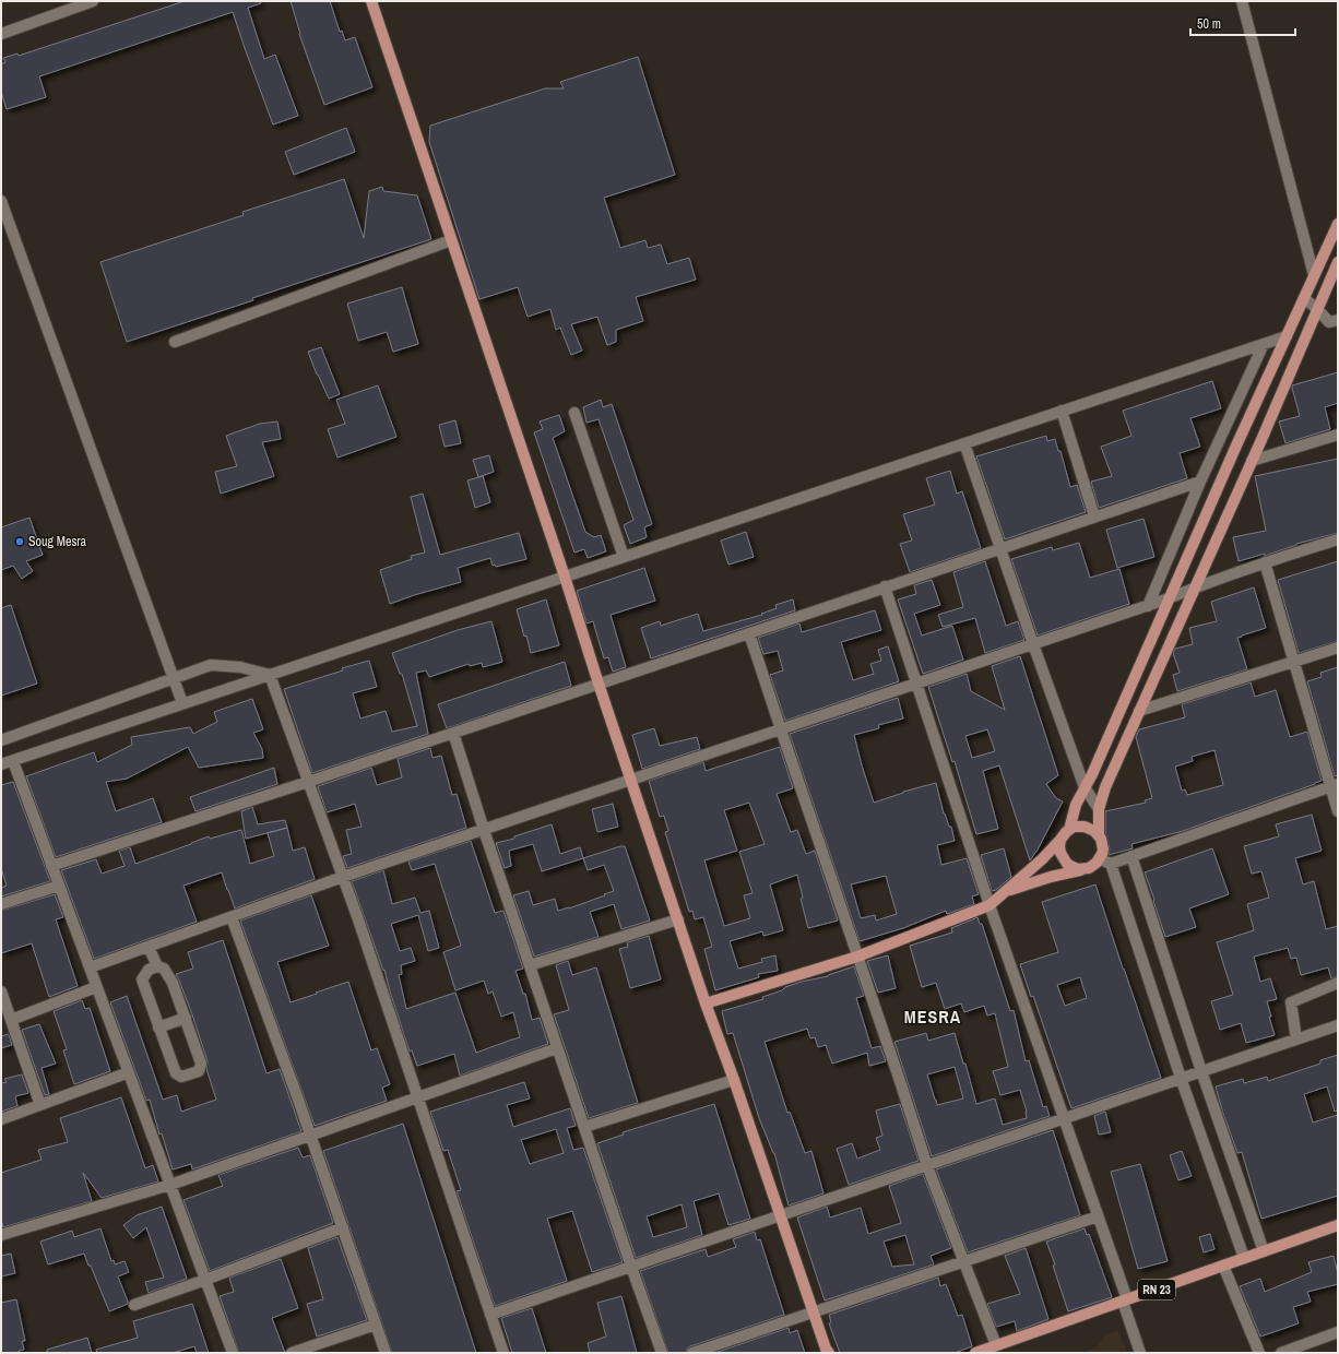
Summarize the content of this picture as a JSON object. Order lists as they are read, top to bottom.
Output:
{
  "streets": {
    "main road": ["RN 23"]
  },
  "districts": ["MESRA"],
  "places": ["Soug Mesra"],
  "scale_bar": "50 m"
}
